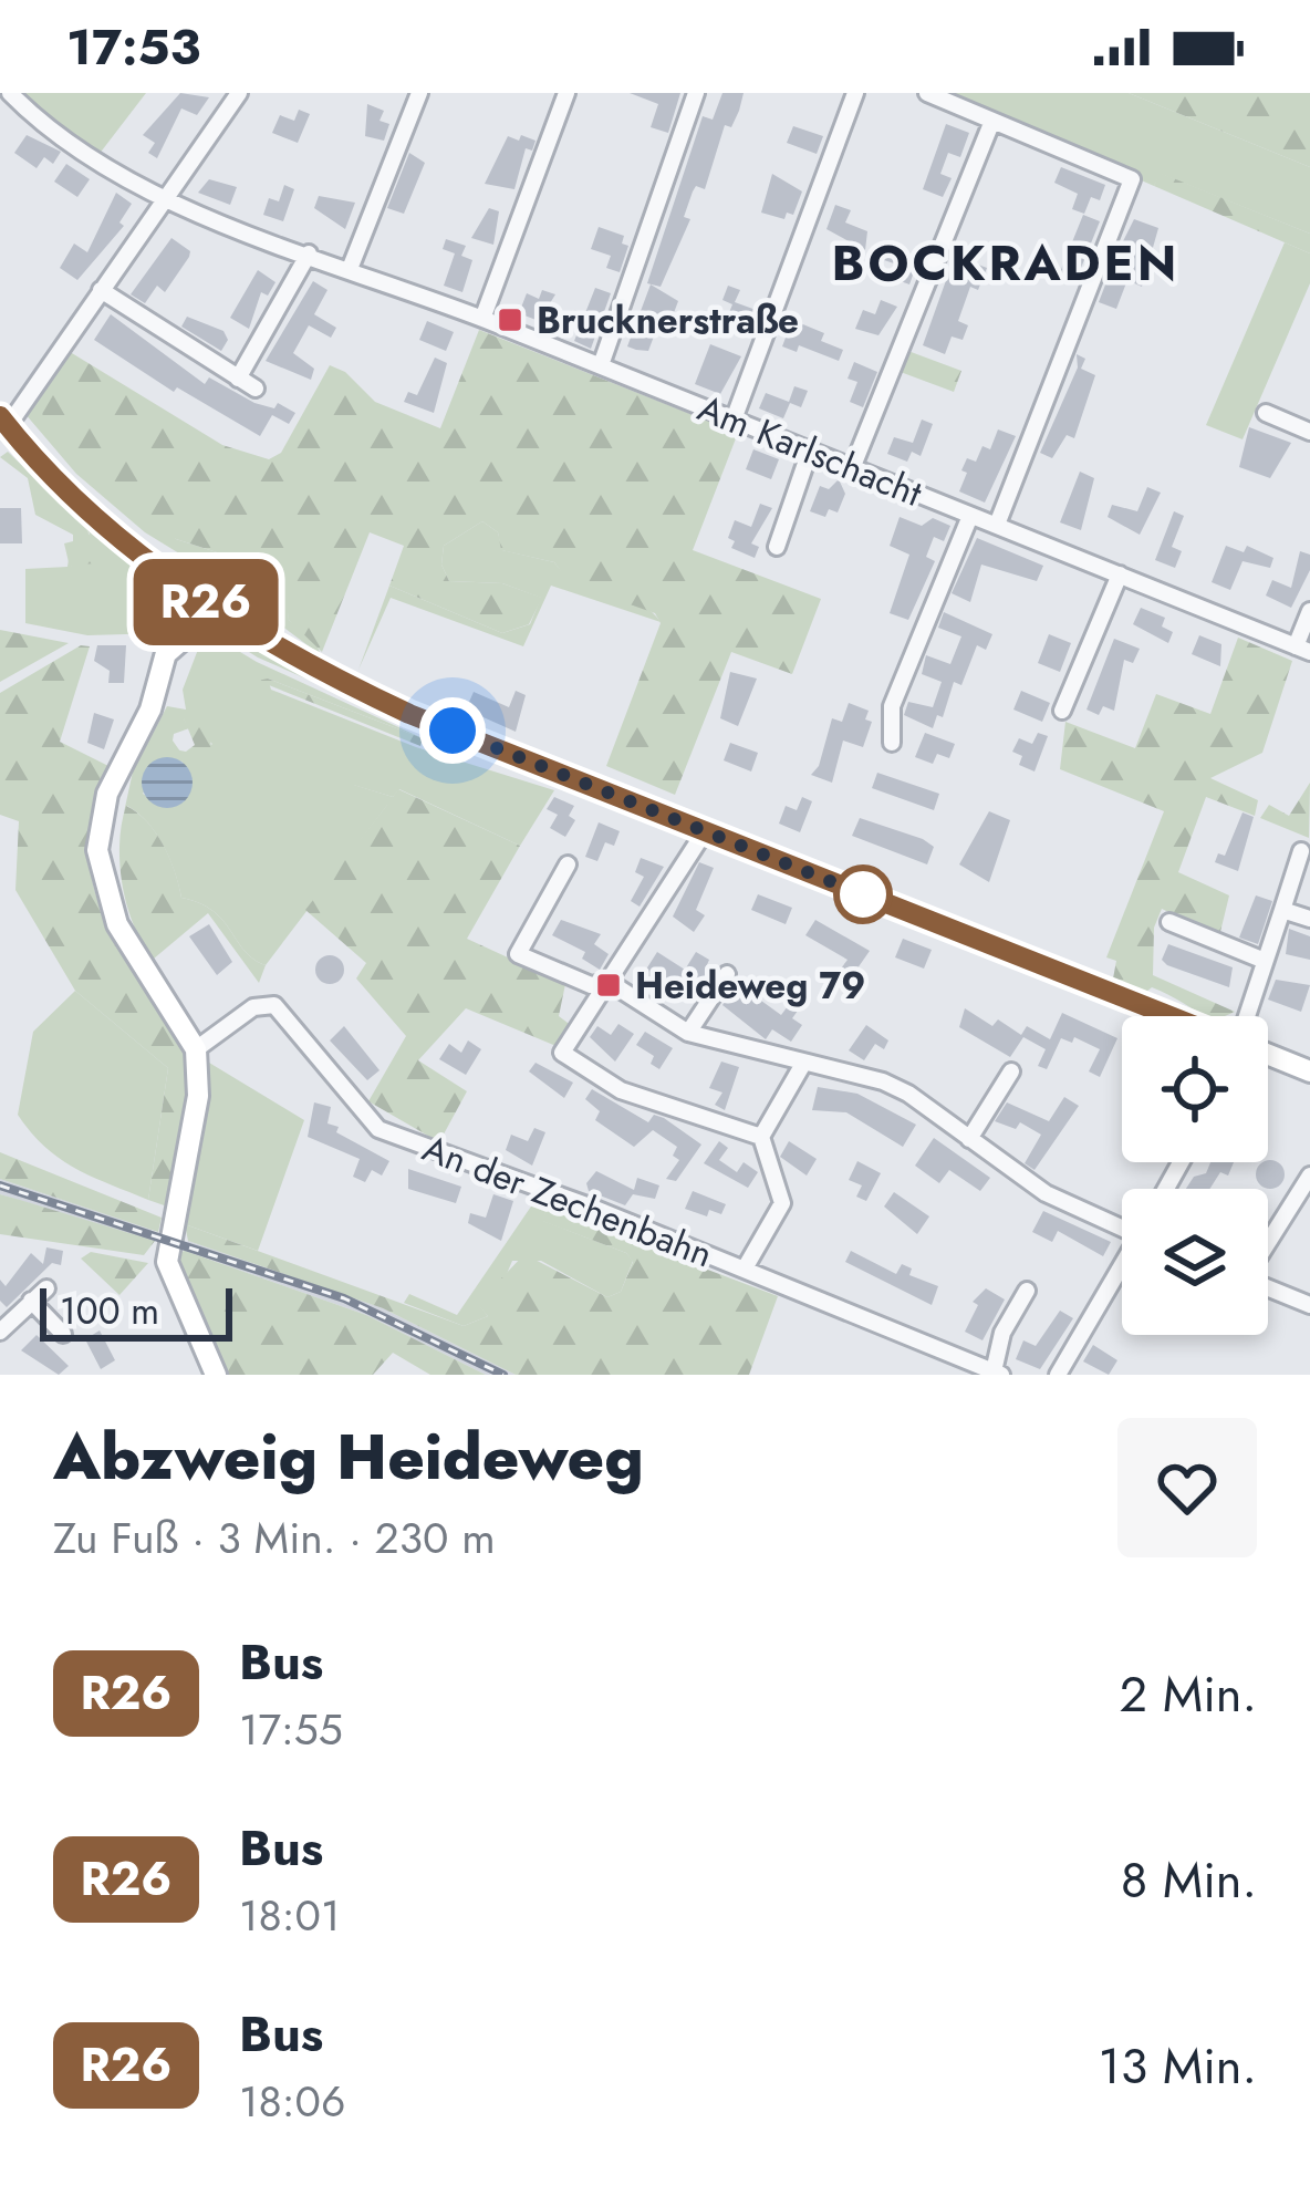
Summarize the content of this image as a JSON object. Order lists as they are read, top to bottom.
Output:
{
  "streets": {
    "street": ["Am Karlschacht", "An der Zechenbahn"]
  },
  "districts": ["BOCKRADEN"],
  "places": {
    "transit": ["Brucknerstraße", "Heideweg 79"]
  },
  "lines": ["bus line R26"],
  "scale_bar": "100 m",
  "page": {
    "status": "17:53",
    "on_map": "R26",
    "scale": "100 m",
    "heading": ["Abzweig Heideweg", "Zu Fuß · 3 Min. · 230 m"],
    "list": [
      {
        "mark": "R26",
        "name": "Bus",
        "note": "17:55",
        "value": "2 Min."
      },
      {
        "mark": "R26",
        "name": "Bus",
        "note": "18:01",
        "value": "8 Min."
      },
      {
        "mark": "R26",
        "name": "Bus",
        "note": "18:06",
        "value": "13 Min."
      }
    ]
  }
}
